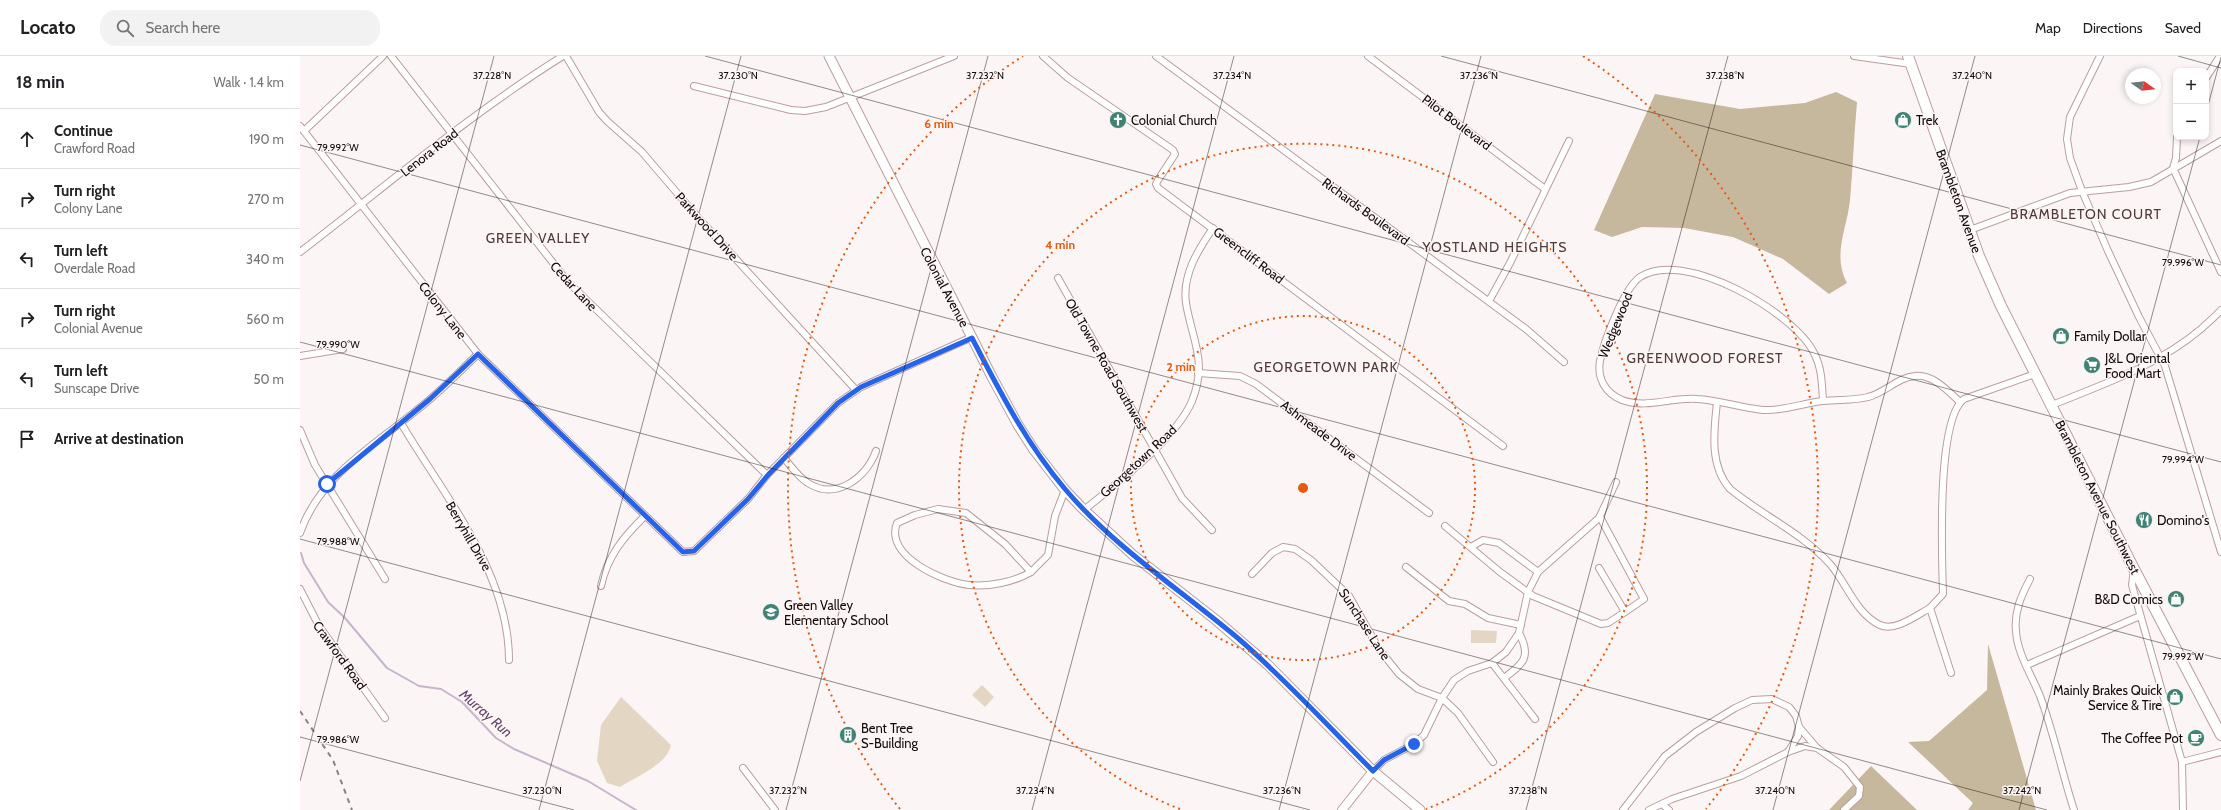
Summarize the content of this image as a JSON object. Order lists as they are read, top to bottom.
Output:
{
  "streets": {
    "main road": ["Brambleton Avenue", "Colonial Avenue", "Brambleton Avenue Southwest"],
    "street": [
      "Pilot Boulevard",
      "Lenora Road",
      "Richards Boulevard",
      "Parkwood Drive",
      "Greencliff Road",
      "Cedar Lane",
      "Colony Lane",
      "Wedgewood",
      "Old Towne Road Southwest",
      "Ashmeade Drive",
      "Georgetown Road",
      "Berryhill Drive",
      "Sunchase Lane",
      "Crawford Road"
    ]
  },
  "crossings": [
    ["Lenora Road", "Cedar Lane"],
    ["Lenora Road", "Colony Lane"],
    ["Brambleton Avenue", "Brambleton Avenue Southwest"],
    ["Greencliff Road", "Georgetown Road"],
    ["Cedar Lane", "Colony Lane"],
    ["Colonial Avenue", "Georgetown Road"],
    ["Old Towne Road Southwest", "Georgetown Road"],
    ["Ashmeade Drive", "Georgetown Road"]
  ],
  "districts": [
    "BRAMBLETON COURT",
    "GREEN VALLEY",
    "YOSTLAND HEIGHTS",
    "GREENWOOD FOREST",
    "GEORGETOWN PARK"
  ],
  "water": ["Murray Run"],
  "places": {
    "church": ["Colonial Church"],
    "shop": [
      "Trek",
      "Family Dollar",
      "B&D Comics",
      "Mainly Brakes Quick Service & Tire"
    ],
    "supermarket": ["J&L Oriental Food Mart"],
    "restaurant": ["Domino's"],
    "school or university": ["Green Valley Elementary School"],
    "building": ["Bent Tree S-Building"],
    "cafe": ["The Coffee Pot"]
  },
  "north": "right",
  "page": {
    "header": "Locato",
    "search": "Search here",
    "nav": ["Map", "Directions", "Saved"],
    "heading": ["18 min", "Walk · 1.4 km"],
    "map_buttons": ["+", "−"],
    "list": [
      ["Continue", "Crawford Road", "190 m"],
      ["Turn right", "Colony Lane", "270 m"],
      ["Turn left", "Overdale Road", "340 m"],
      ["Turn right", "Colonial Avenue", "560 m"],
      ["Turn left", "Sunscape Drive", "50 m"],
      "Arrive at destination"
    ]
  },
  "coordinates": [
    "37.228°N",
    "37.230°N",
    "37.232°N",
    "37.234°N",
    "37.236°N",
    "37.238°N",
    "37.240°N",
    "79.992°W",
    "79.996°W",
    "79.990°W",
    "79.994°W",
    "79.988°W",
    "79.986°W",
    "37.242°N"
  ],
  "rings": ["6 min", "4 min", "2 min"]
}
